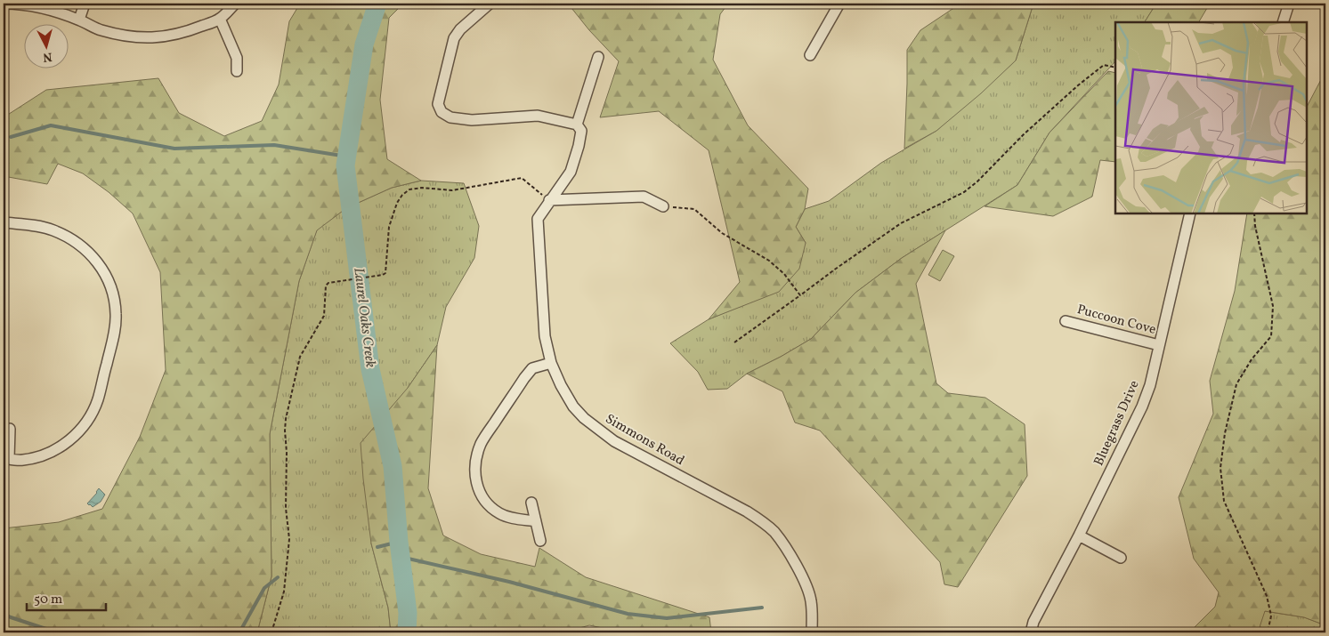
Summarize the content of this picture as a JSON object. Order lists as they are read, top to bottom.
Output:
{
  "streets": {
    "street": ["Puccoon Cove", "Bluegrass Drive", "Simmons Road"]
  },
  "crossings": [
    ["Puccoon Cove", "Bluegrass Drive"]
  ],
  "water": ["Laurel Oaks Creek"],
  "scale_bar": "50 m",
  "north": "bottom"
}
